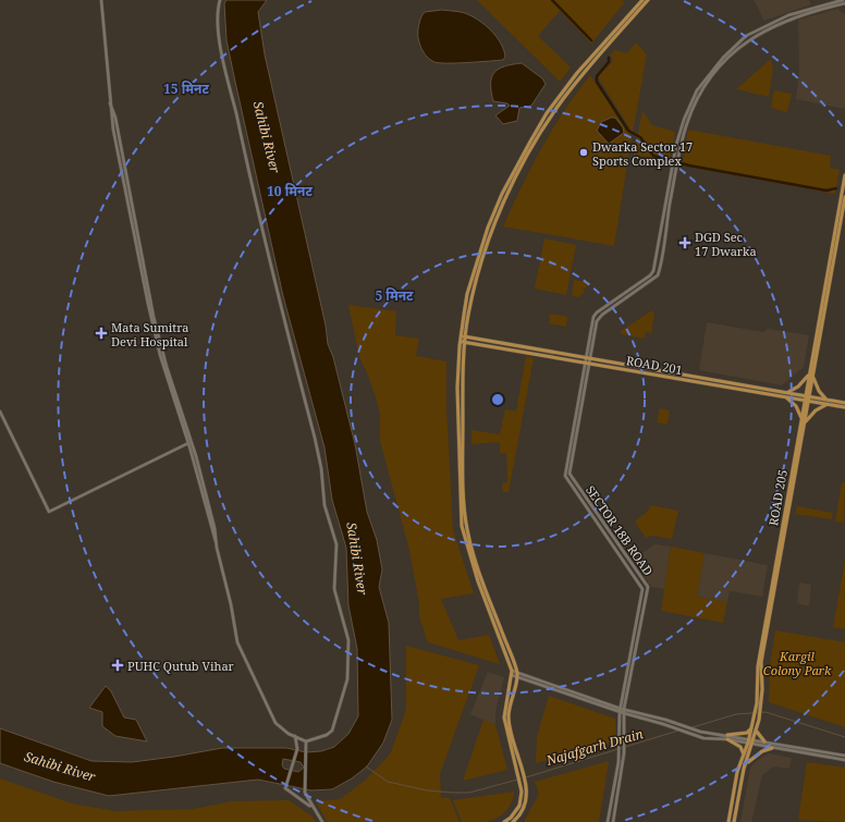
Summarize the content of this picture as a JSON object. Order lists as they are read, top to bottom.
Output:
{
  "streets": {
    "main road": ["ROAD 201", "ROAD 205"],
    "street": ["SECTOR 18B ROAD"]
  },
  "crossings": [
    ["ROAD 201", "ROAD 205"],
    ["ROAD 201", "SECTOR 18B ROAD"]
  ],
  "water": ["Sahibi River", "Najafgarh Drain"],
  "parks": ["Kargil Colony Park"],
  "places": {
    "other": ["Dwarka Sector 17 Sports Complex"],
    "health": ["DGD Sec 17 Dwarka", "Mata Sumitra Devi Hospital", "PUHC Qutub Vihar"]
  },
  "rings": ["15 मिनट", "10 मिनट", "5 मिनट"]
}
